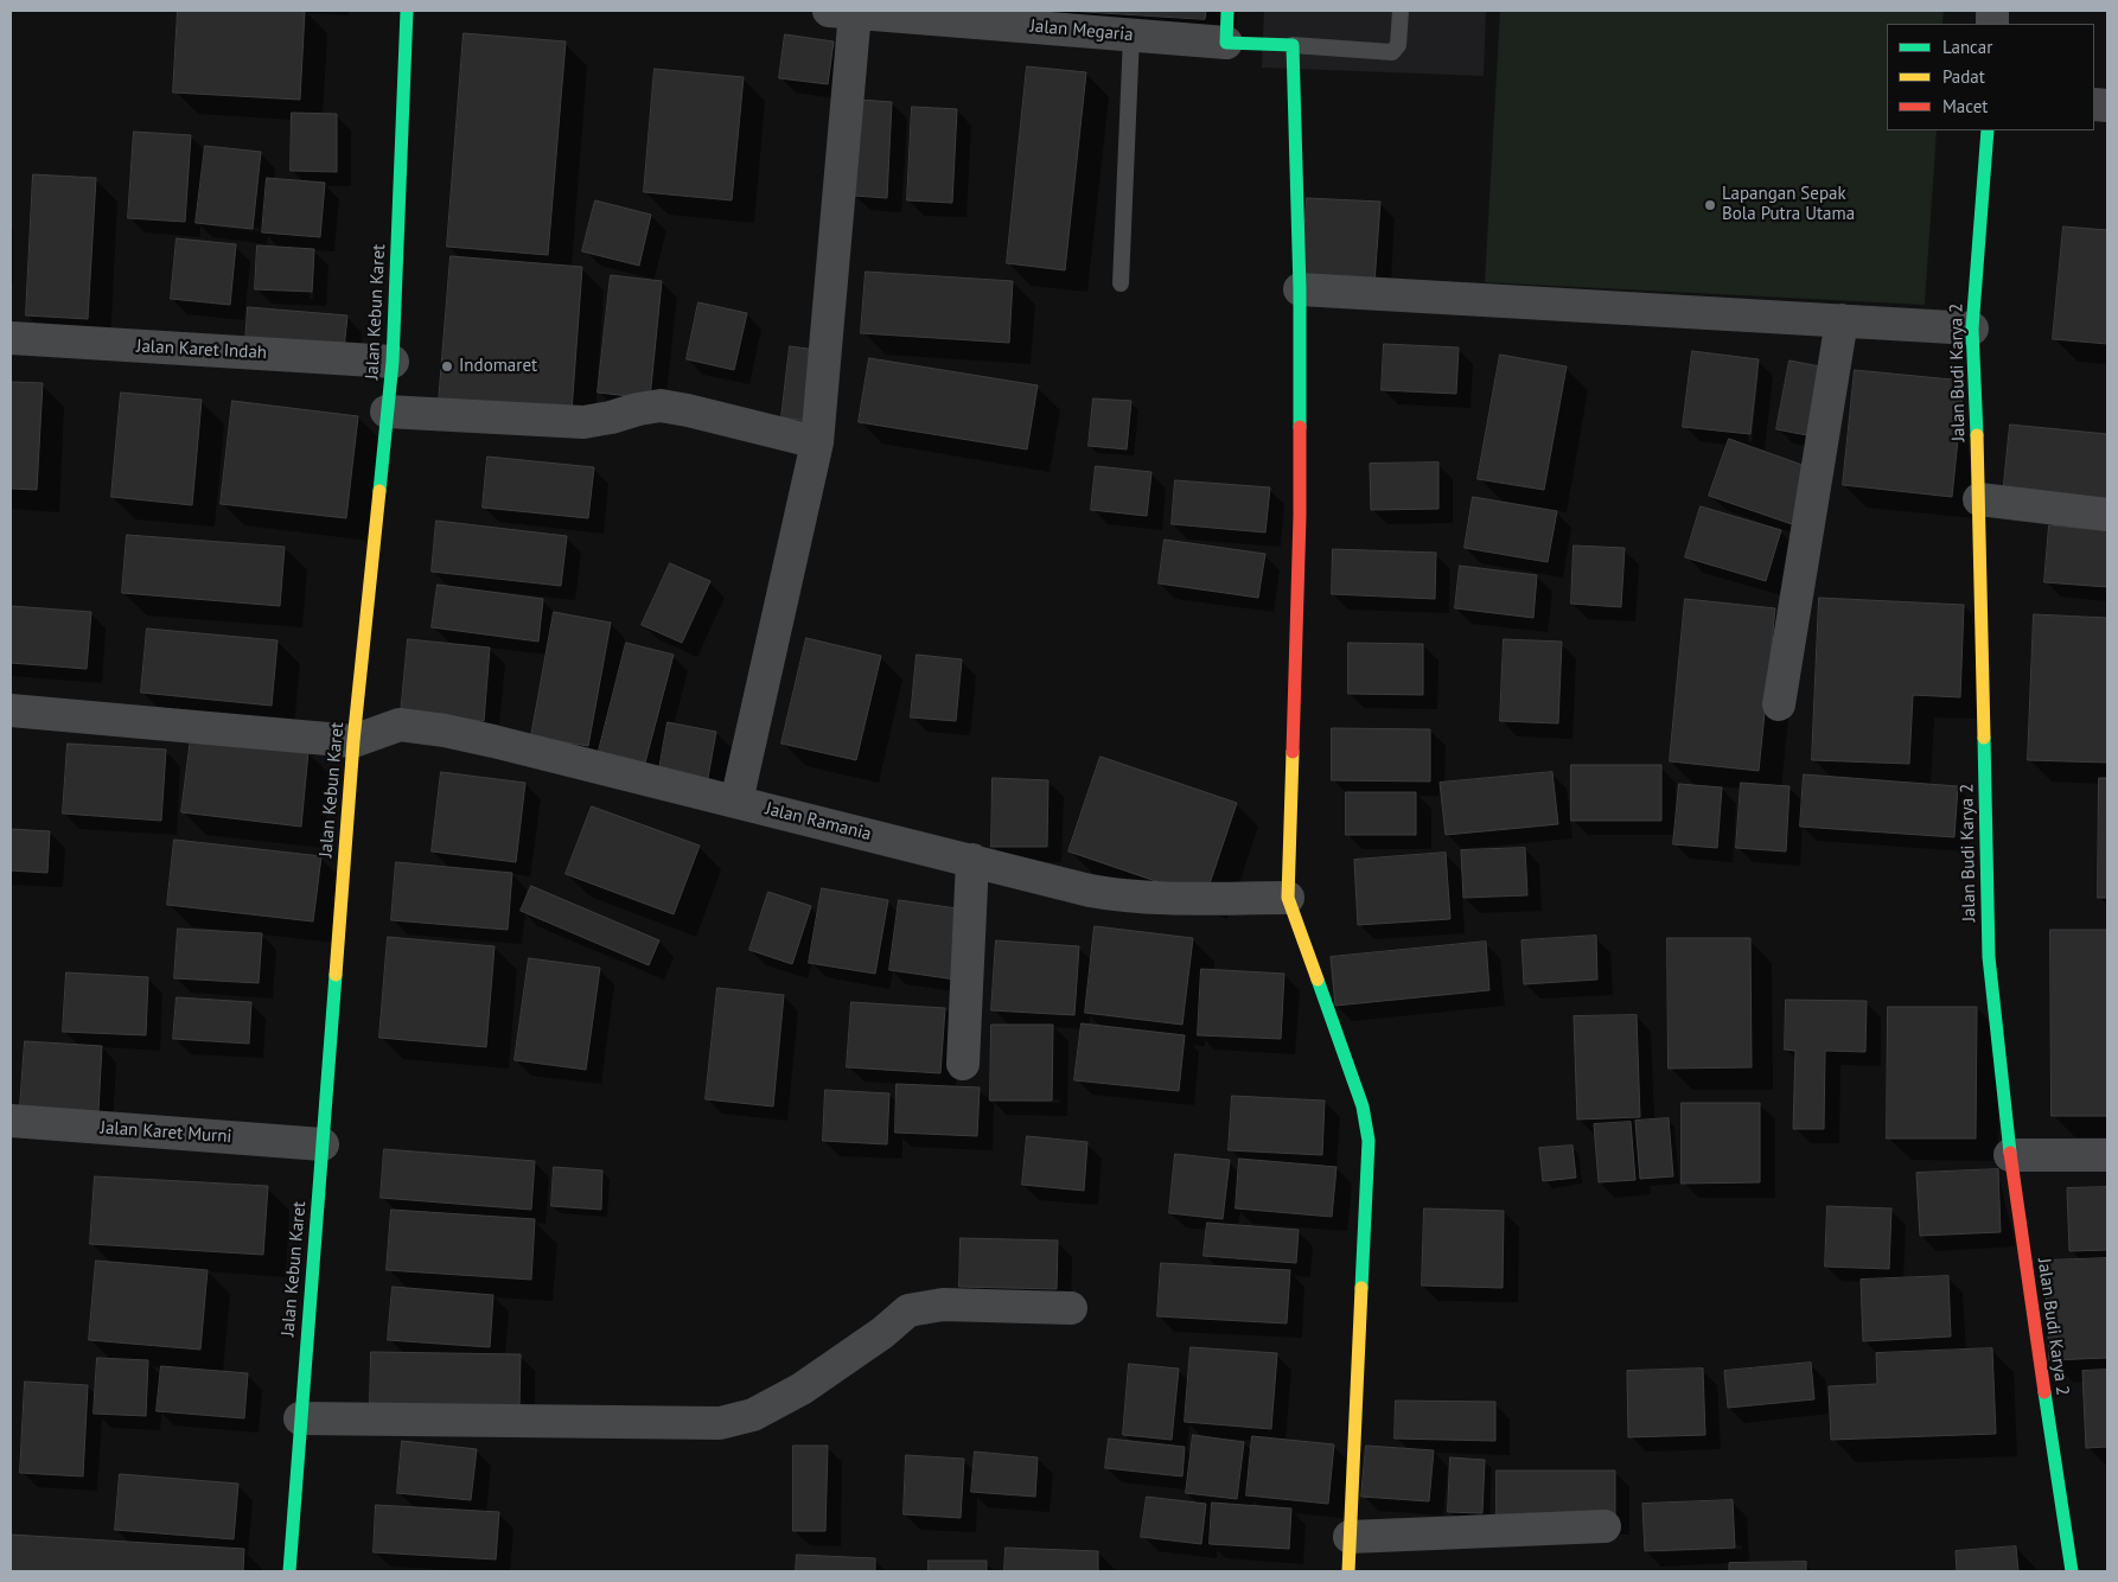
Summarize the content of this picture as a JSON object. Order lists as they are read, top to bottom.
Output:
{
  "streets": {
    "street": [
      "Jalan Megaria",
      "Jalan Kebun Karet",
      "Jalan Karet Indah",
      "Jalan Budi Karya 2",
      "Jalan Ramania",
      "Jalan Karet Murni"
    ]
  },
  "crossings": [
    ["Jalan Kebun Karet", "Jalan Karet Indah"],
    ["Jalan Kebun Karet", "Jalan Ramania"],
    ["Jalan Kebun Karet", "Jalan Karet Murni"]
  ],
  "places": ["Lapangan Sepak Bola Putra Utama", "Indomaret"],
  "legend": ["Lancar", "Padat", "Macet"]
}
